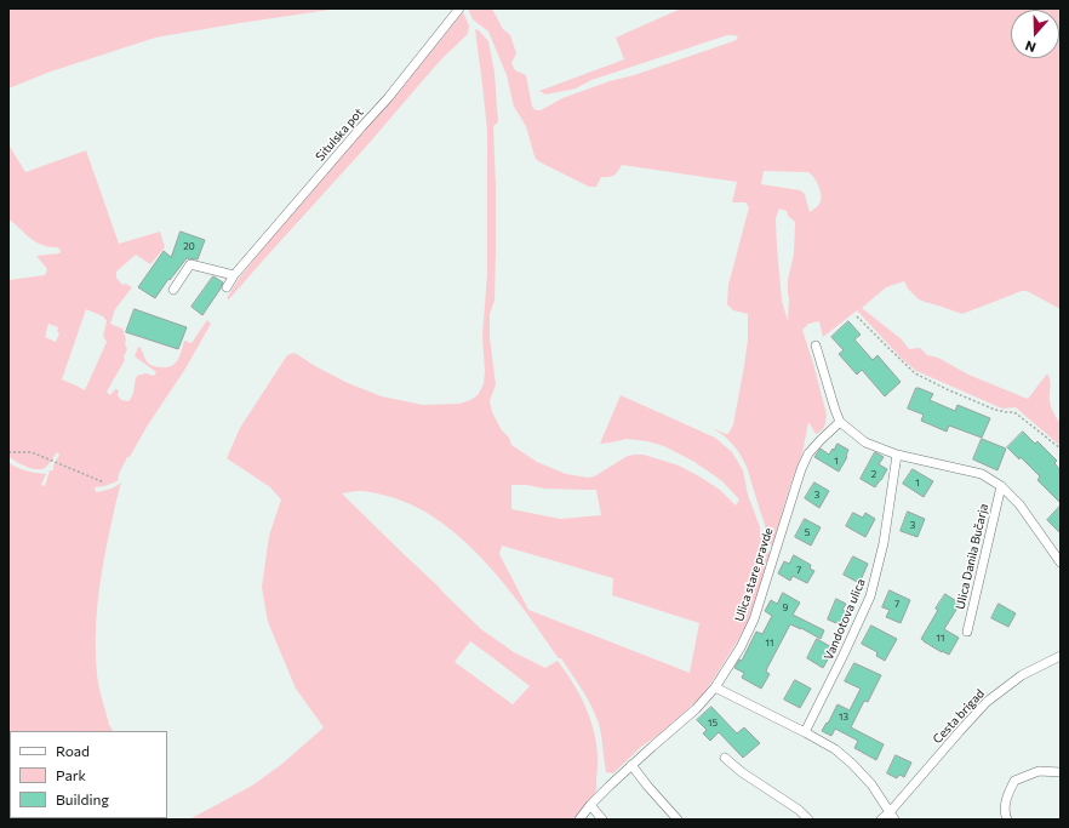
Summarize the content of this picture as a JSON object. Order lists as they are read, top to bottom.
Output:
{
  "streets": {
    "street": [
      "Situlska pot",
      "Ulica Danila Bučarja",
      "Ulica stare pravde",
      "Vandotova ulica",
      "Cesta brigad"
    ]
  },
  "house_numbers": [
    "20",
    "1",
    "2",
    "1",
    "3",
    "3",
    "5",
    "7",
    "7",
    "9",
    "11",
    "11",
    "13",
    "15"
  ],
  "legend": ["Road", "Park", "Building"],
  "north": "bottom"
}
